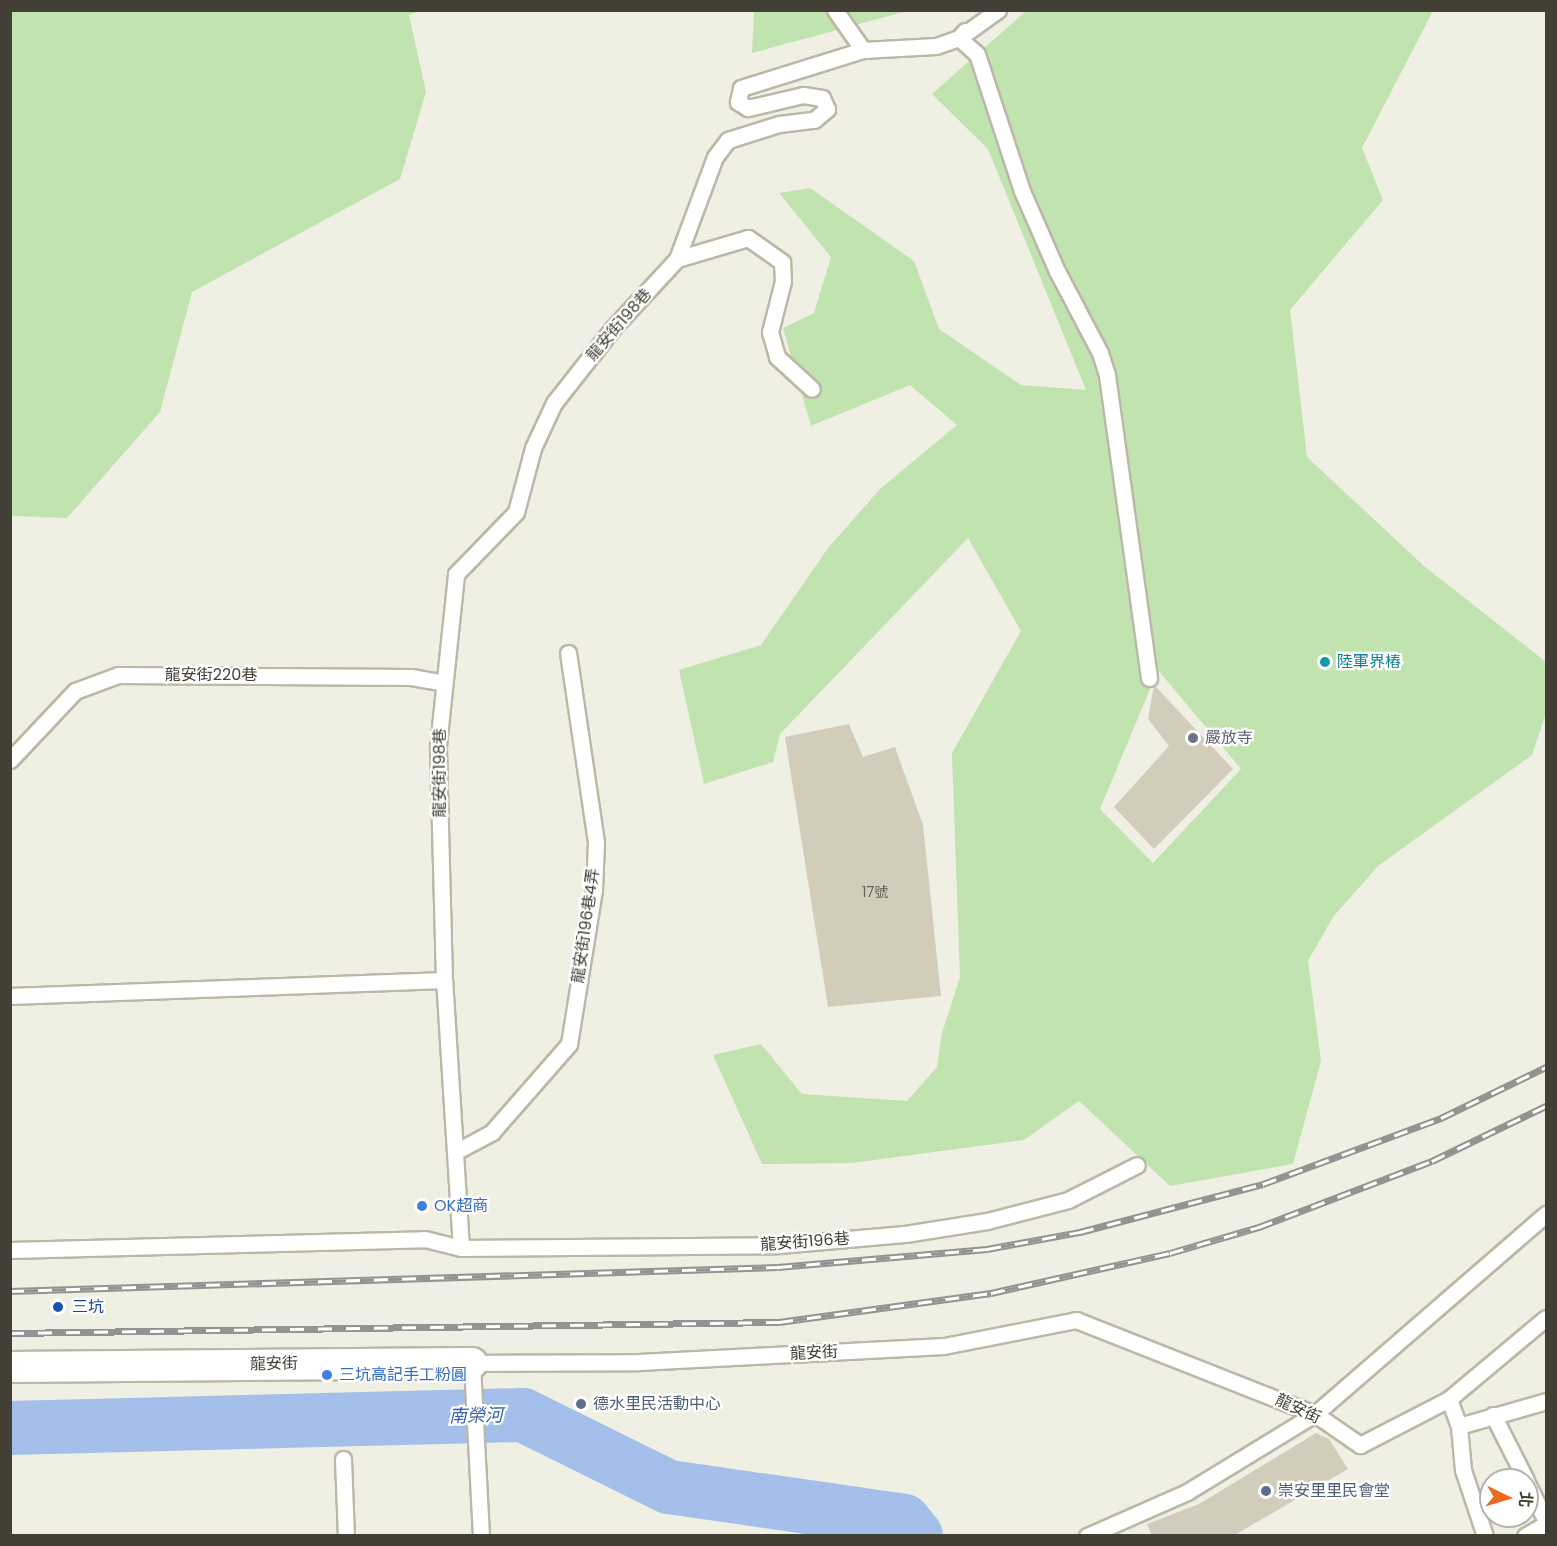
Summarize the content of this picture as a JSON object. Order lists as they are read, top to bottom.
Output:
{
  "streets": {
    "street": ["龍安街"],
    "lane": [
      "龍安街198巷",
      "龍安街220巷",
      "龍安街196巷4弄",
      "龍安街196巷"
    ]
  },
  "crossings": [
    ["龍安街198巷", "龍安街220巷"],
    ["龍安街198巷", "龍安街196巷4弄"],
    ["龍安街198巷", "龍安街196巷"]
  ],
  "water": ["南榮河"],
  "places": [
    "陸軍界樁",
    "嚴放寺",
    "OK超商",
    "三坑",
    "三坑高記手工粉圓",
    "德水里民活動中心",
    "崇安里里民會堂"
  ],
  "house_numbers": ["17號"],
  "north": "right"
}
